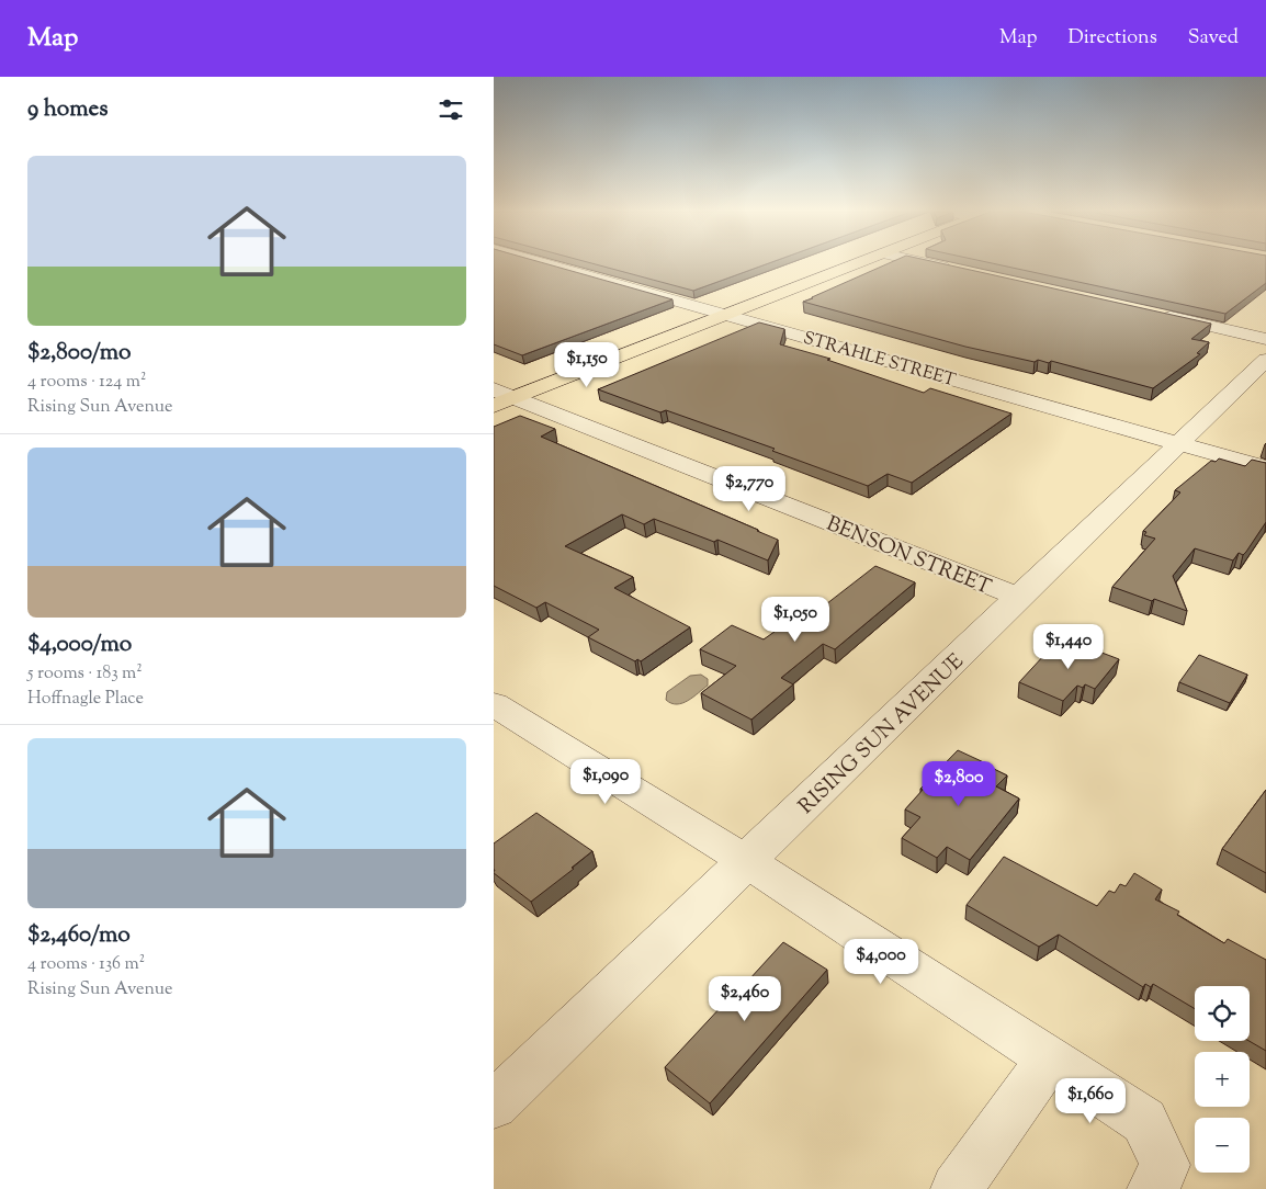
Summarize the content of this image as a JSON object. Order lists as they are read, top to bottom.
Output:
{
  "streets": {
    "street": ["STRAHLE STREET", "BENSON STREET", "RISING SUN AVENUE"]
  },
  "crossings": [
    ["STRAHLE STREET", "RISING SUN AVENUE"],
    ["BENSON STREET", "RISING SUN AVENUE"]
  ],
  "page": {
    "header": "Map",
    "nav": ["Map", "Directions", "Saved"],
    "heading": "9 homes",
    "list": [
      {
        "name": "$2,800/mo",
        "note": "4 rooms · 124 m² · Rising Sun Avenue"
      },
      {
        "name": "$4,000/mo",
        "note": "5 rooms · 183 m² · Hoffnagle Place"
      },
      {
        "name": "$2,460/mo",
        "note": "4 rooms · 136 m² · Rising Sun Avenue"
      }
    ],
    "price": [
      "$1,150",
      "$2,770",
      "$1,050",
      "$1,440",
      "$1,090",
      "$2,800",
      "$4,000",
      "$2,460",
      "$1,660"
    ],
    "map_buttons": ["+", "−"]
  }
}
